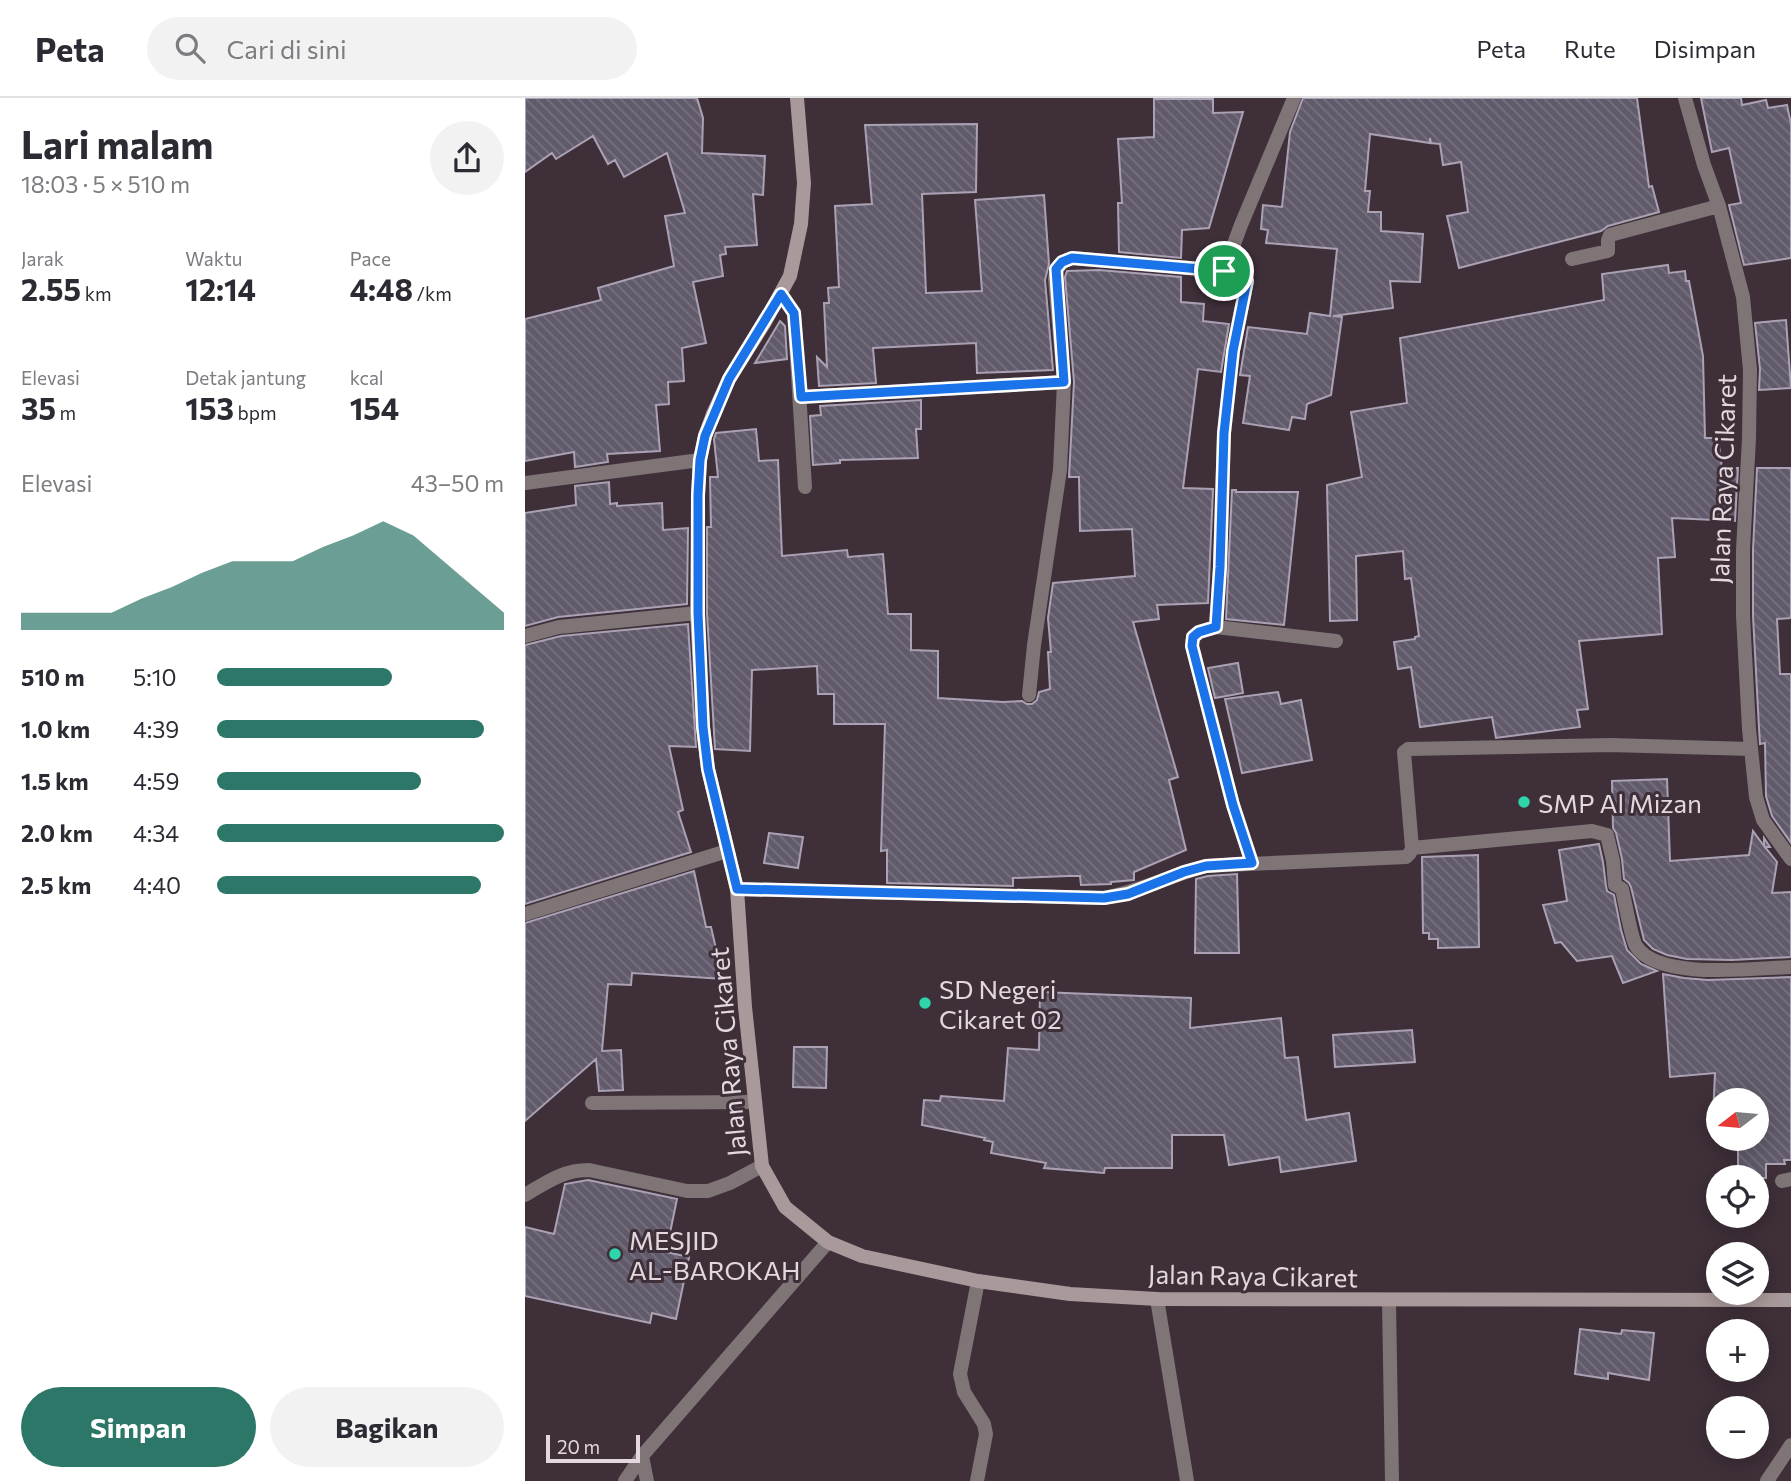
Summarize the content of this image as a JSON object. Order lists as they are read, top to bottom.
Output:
{
  "streets": {
    "main road": ["Jalan Raya Cikaret"]
  },
  "places": ["SMP Al Mizan", "SD Negeri Cikaret 02", "MESJID AL-BAROKAH"],
  "scale_bar": "20 m",
  "north": "left",
  "page": {
    "header": "Peta",
    "search": "Cari di sini",
    "nav": ["Peta", "Rute", "Disimpan"],
    "heading": ["Lari malam", "18:03 · 5 × 510 m"],
    "stats": [
      ["Jarak", "2.55 km"],
      ["Waktu", "12:14"],
      ["Pace", "4:48 /km"],
      ["Elevasi", "35 m"],
      ["Detak jantung", "153 bpm"],
      ["kcal", "154"]
    ],
    "chart": ["Elevasi", "43–50 m"],
    "list": [
      {
        "name": "510 m",
        "note": "5:10"
      },
      {
        "name": "1.0 km",
        "note": "4:39"
      },
      {
        "name": "1.5 km",
        "note": "4:59"
      },
      {
        "name": "2.0 km",
        "note": "4:34"
      },
      {
        "name": "2.5 km",
        "note": "4:40"
      }
    ],
    "map_buttons": ["+", "−"],
    "buttons": ["Simpan", "Bagikan"],
    "scale": "20 m"
  }
}
